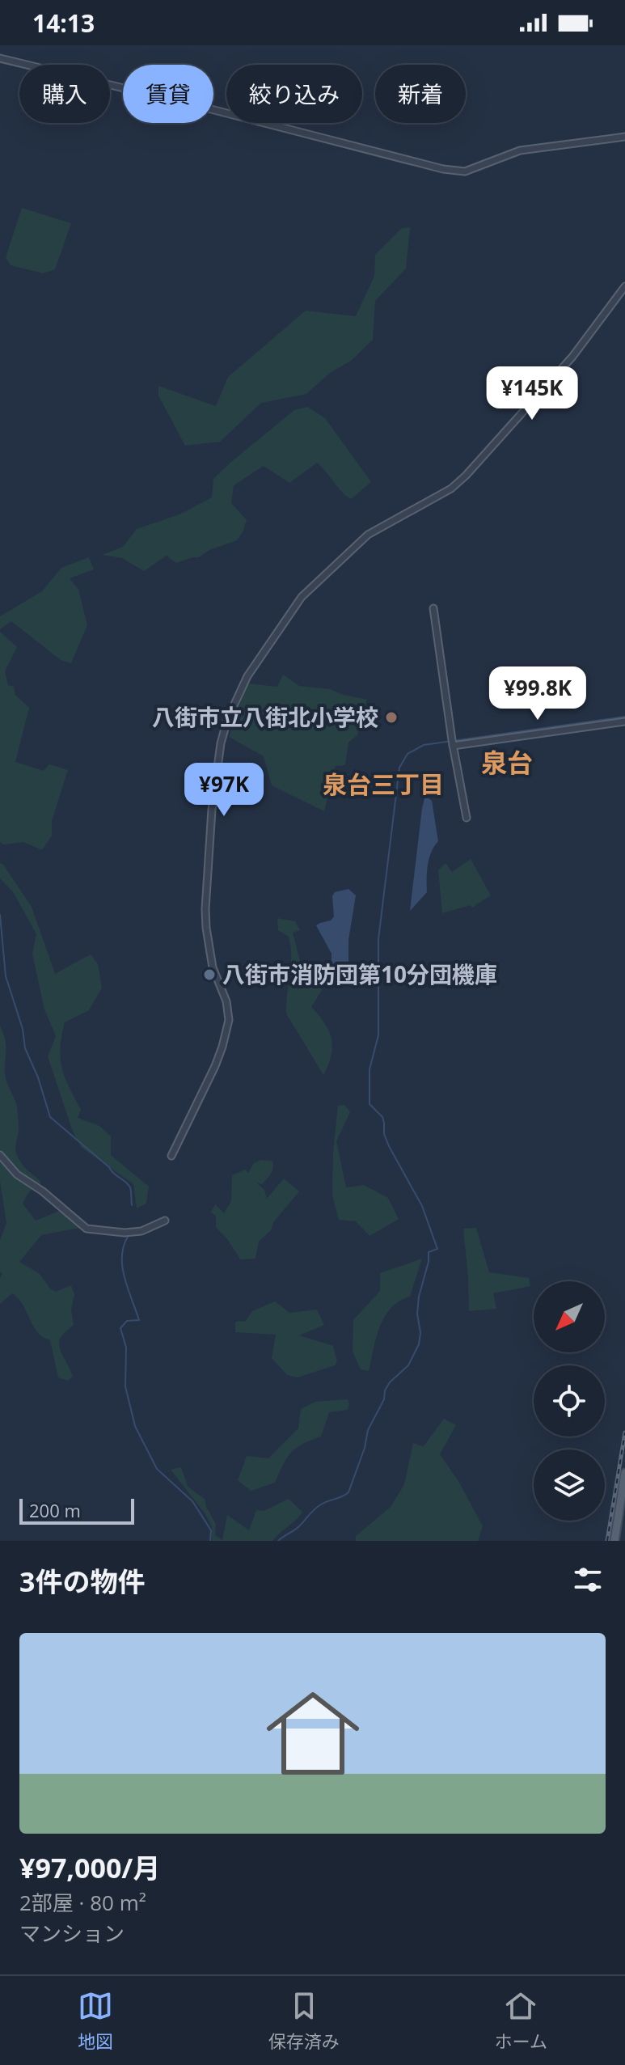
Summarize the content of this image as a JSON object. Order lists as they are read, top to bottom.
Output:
{
  "districts": ["泉台", "泉台三丁目"],
  "places": ["八街市立八街北小学校", "八街市消防団第10分団機庫"],
  "scale_bar": "200 m",
  "north": "bottom left",
  "page": {
    "status": "14:13",
    "chip": [
      "購入",
      "賃貸",
      "絞り込み",
      "新着"
    ],
    "price": ["¥145K", "¥99.8K", "¥97K"],
    "scale": "200 m",
    "heading": "3件の物件",
    "list": [
      {
        "name": "¥97,000/月",
        "note": "2部屋 · 80 m² · マンション"
      }
    ],
    "tabs": ["地図", "保存済み", "ホーム"]
  }
}
